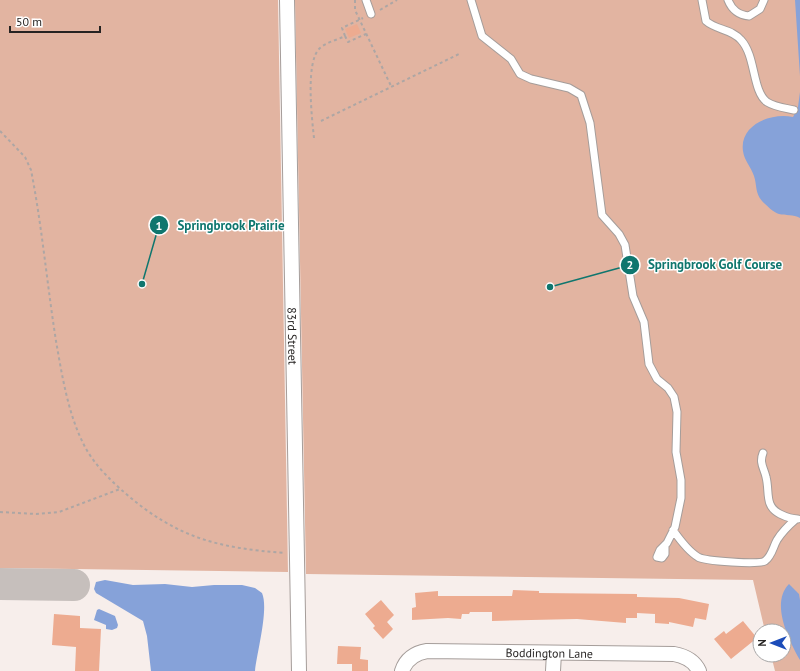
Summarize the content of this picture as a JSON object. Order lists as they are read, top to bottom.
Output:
{
  "streets": {
    "street": ["83rd Street", "Boddington Lane"]
  },
  "places": ["Springbrook Prairie", "Springbrook Golf Course"],
  "scale_bar": "50 m",
  "north": "left"
}
